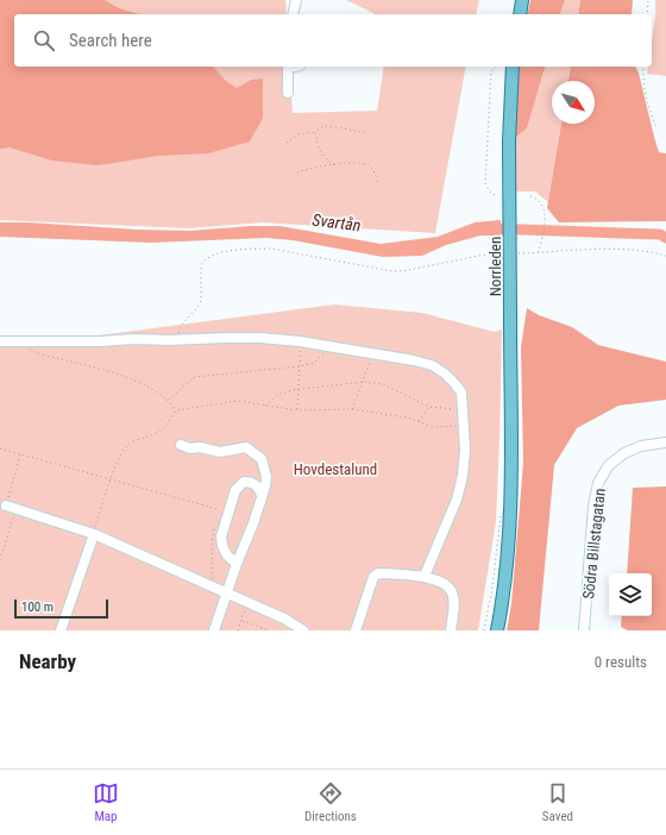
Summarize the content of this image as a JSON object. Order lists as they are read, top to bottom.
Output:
{
  "streets": {
    "main road": ["Norrleden"],
    "street": ["Södra Billstagatan"]
  },
  "water": ["Svartån"],
  "parks": ["Hovdestalund"],
  "scale_bar": "100 m",
  "north": "bottom right",
  "page": {
    "search": "Search here",
    "scale": "100 m",
    "heading": ["Nearby", "0 results"],
    "nav": ["Map", "Directions", "Saved"]
  }
}
